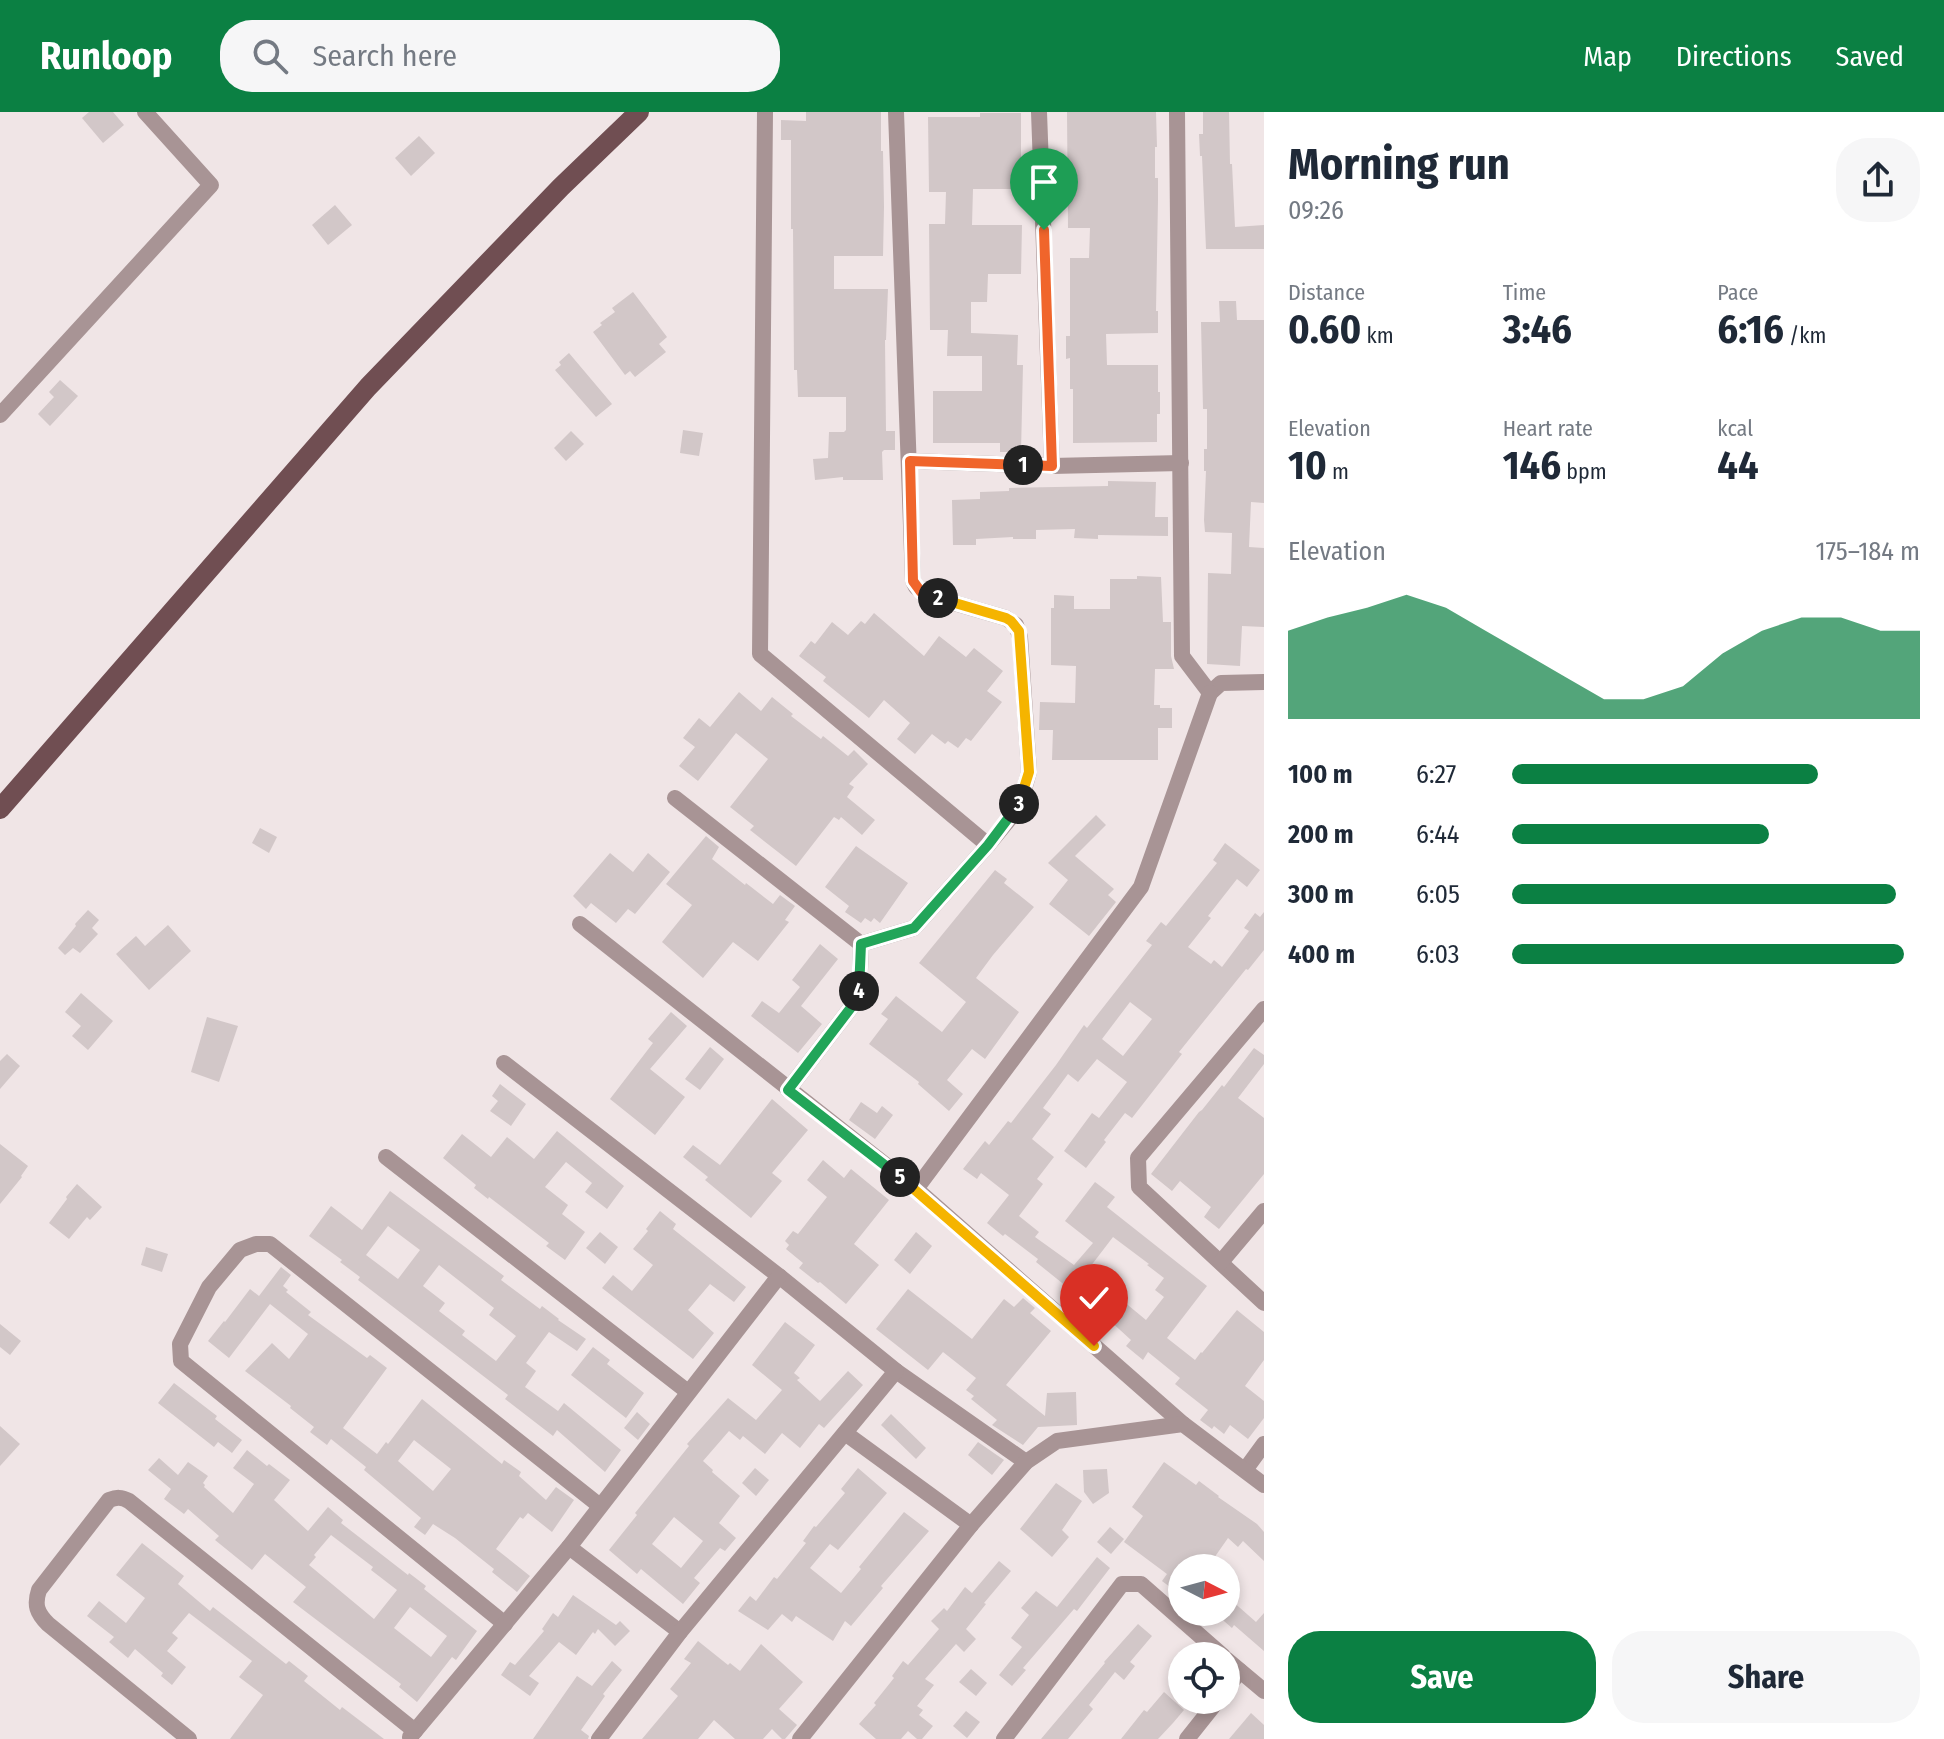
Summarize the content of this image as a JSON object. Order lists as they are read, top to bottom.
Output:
{
  "north": "right",
  "page": {
    "header": "Runloop",
    "search": "Search here",
    "nav": ["Map", "Directions", "Saved"],
    "heading": ["Morning run", "09:26"],
    "stats": [
      ["Distance", "0.60 km"],
      ["Time", "3:46"],
      ["Pace", "6:16 /km"],
      ["Elevation", "10 m"],
      ["Heart rate", "146 bpm"],
      ["kcal", "44"]
    ],
    "pins": [
      "1",
      "2",
      "3",
      "4",
      "5"
    ],
    "chart": ["Elevation", "175–184 m"],
    "list": [
      {
        "name": "100 m",
        "note": "6:27"
      },
      {
        "name": "200 m",
        "note": "6:44"
      },
      {
        "name": "300 m",
        "note": "6:05"
      },
      {
        "name": "400 m",
        "note": "6:03"
      }
    ],
    "buttons": ["Save", "Share"]
  }
}
